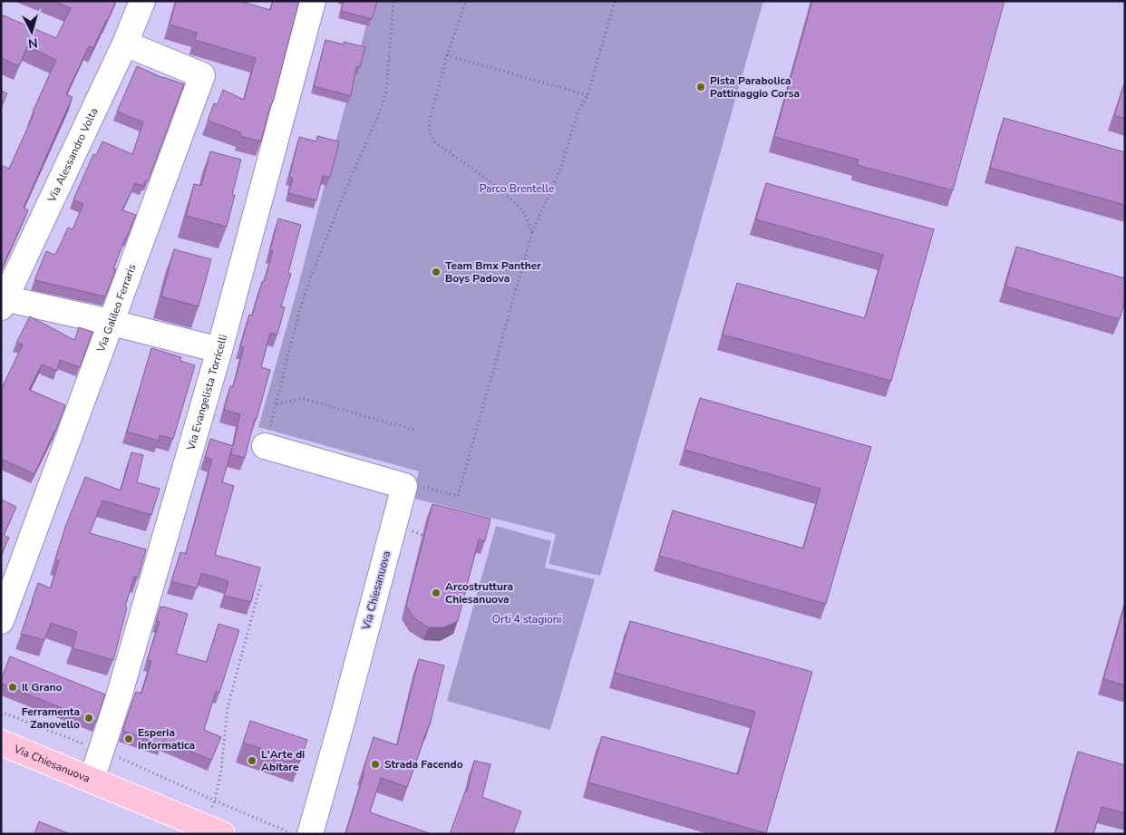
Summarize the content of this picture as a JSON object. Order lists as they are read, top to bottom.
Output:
{
  "streets": {
    "main road": ["Via Chiesanuova"],
    "street": ["Via Alessandro Volta", "Via Galileo Ferraris", "Via Evangelista Torricelli"]
  },
  "crossings": [
    ["Via Alessandro Volta", "Via Galileo Ferraris"],
    ["Via Evangelista Torricelli", "Via Chiesanuova"]
  ],
  "parks": ["Parco Brentelle", "Orti 4 stagioni"],
  "places": [
    "Pista Parabolica Pattinaggio Corsa",
    "Team Bmx Panther Boys Padova",
    "Arcostruttura Chiesanuova",
    "Il Grano",
    "Ferramenta Zanovello",
    "Esperia Informatica",
    "L'Arte di Abitare",
    "Strada Facendo"
  ],
  "north": "bottom"
}
